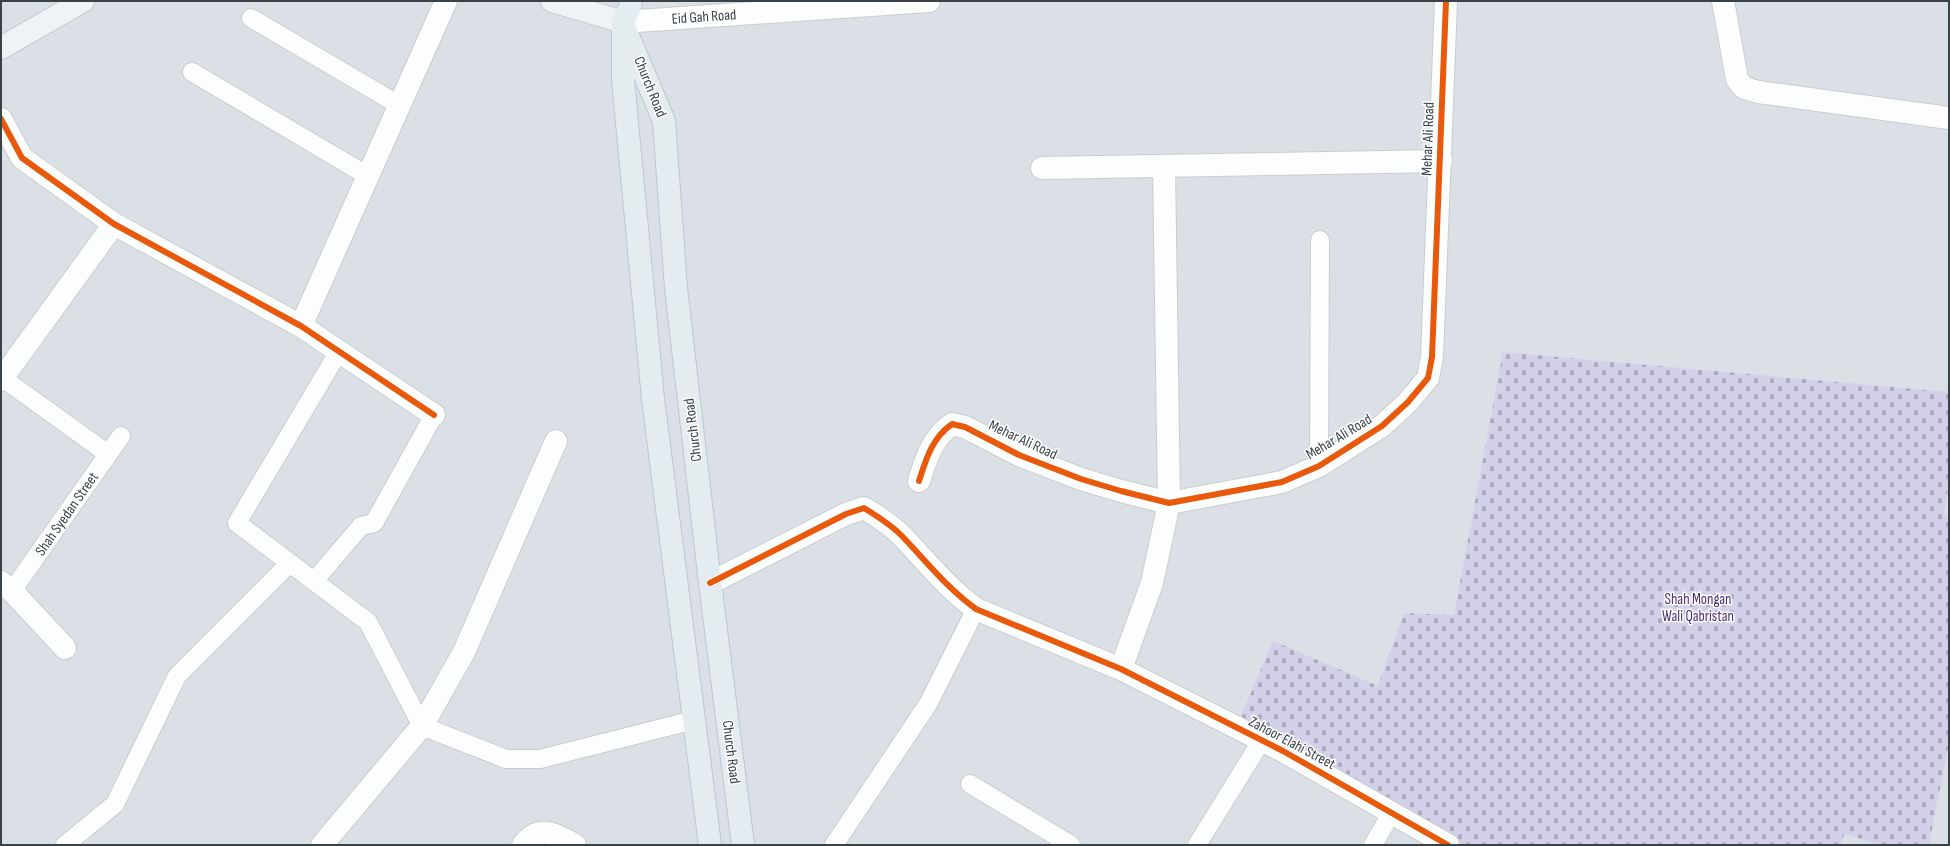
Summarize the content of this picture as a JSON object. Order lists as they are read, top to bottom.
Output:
{
  "streets": {
    "main road": ["Church Road"],
    "street": ["Eid Gah Road", "Mehar Ali Road", "Zahoor Elahi Street"],
    "lane": ["Shah Syedan Street"]
  },
  "crossings": [
    ["Eid Gah Road", "Church Road"],
    ["Church Road", "Zahoor Elahi Street"]
  ],
  "parks": ["Shah Mongan Wali Qabristan"]
}
